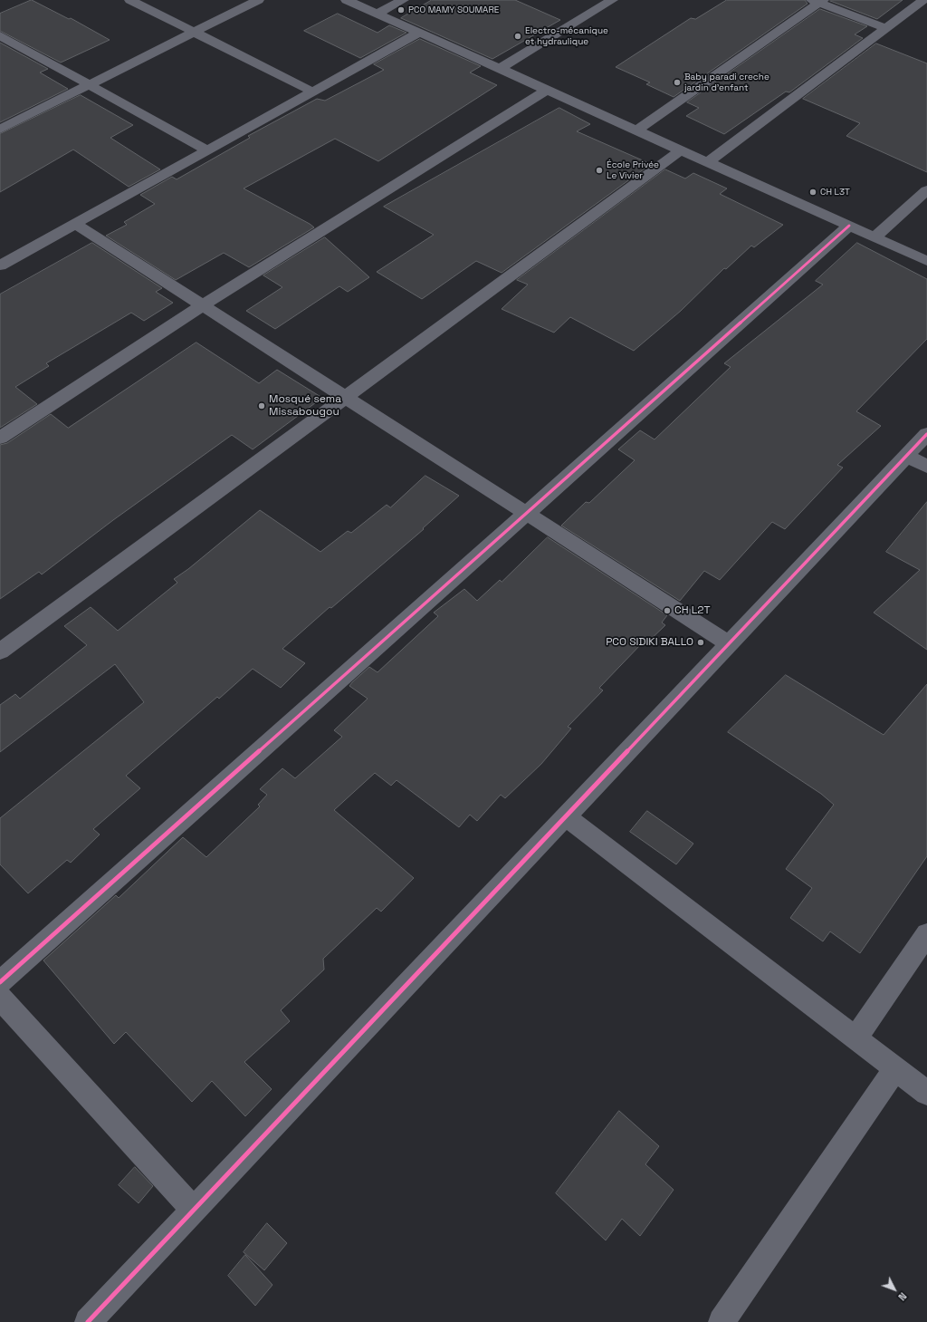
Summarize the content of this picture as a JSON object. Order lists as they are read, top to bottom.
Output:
{
  "places": [
    "PCO MAMY SOUMARE",
    "Electro-mécanique et hydraulique",
    "Baby paradi creche jardin d'enfant",
    "École Privée Le Vivier",
    "CH L3T",
    "Mosqué sema Missabougou",
    "CH L2T",
    "PCO SIDIKI BALLO"
  ],
  "north": "bottom right"
}
